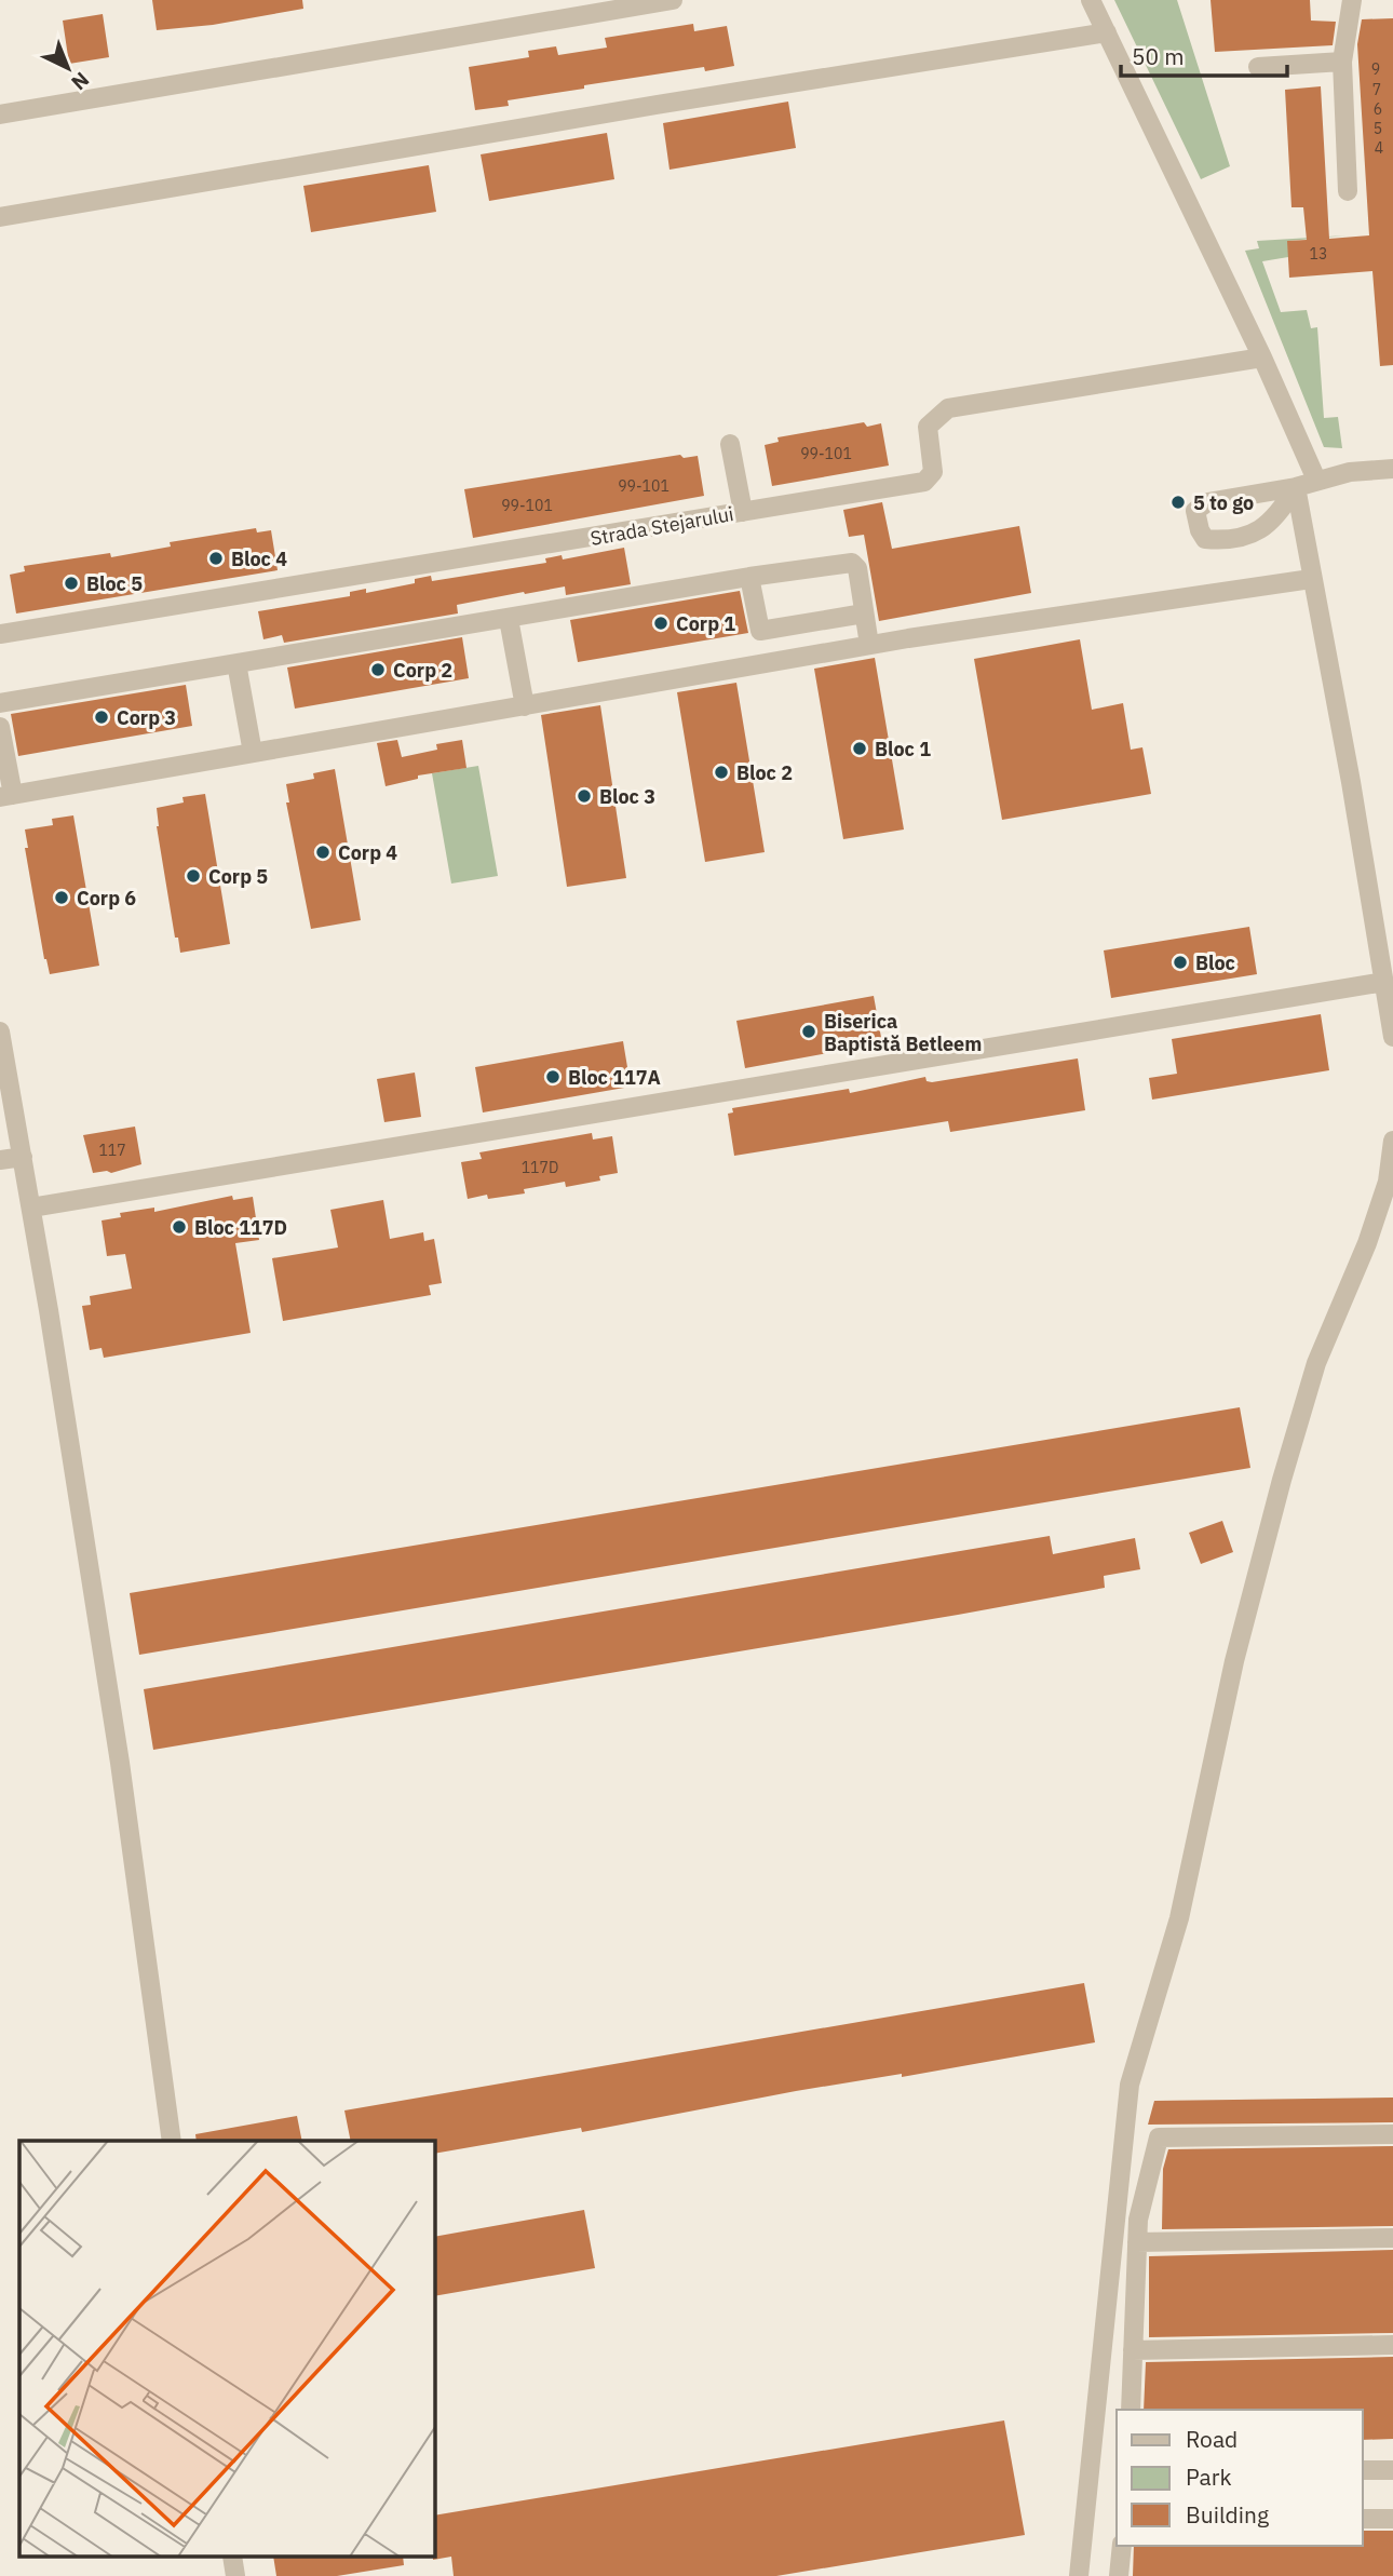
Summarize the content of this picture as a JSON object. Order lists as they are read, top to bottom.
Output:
{
  "streets": {
    "street": ["Strada Stejarului"]
  },
  "places": [
    "5 to go",
    "Bloc 4",
    "Bloc 5",
    "Corp 1",
    "Corp 2",
    "Corp 3",
    "Bloc 1",
    "Bloc 2",
    "Bloc 3",
    "Corp 4",
    "Corp 5",
    "Corp 6",
    "Bloc",
    "Biserica Baptistă Betleem",
    "Bloc 117A",
    "Bloc 117D"
  ],
  "house_numbers": [
    "9",
    "7",
    "6",
    "5",
    "4",
    "13",
    "99-101",
    "99-101",
    "99-101",
    "117",
    "117D"
  ],
  "legend": ["Road", "Park", "Building"],
  "scale_bar": "50 m",
  "north": "bottom right"
}
